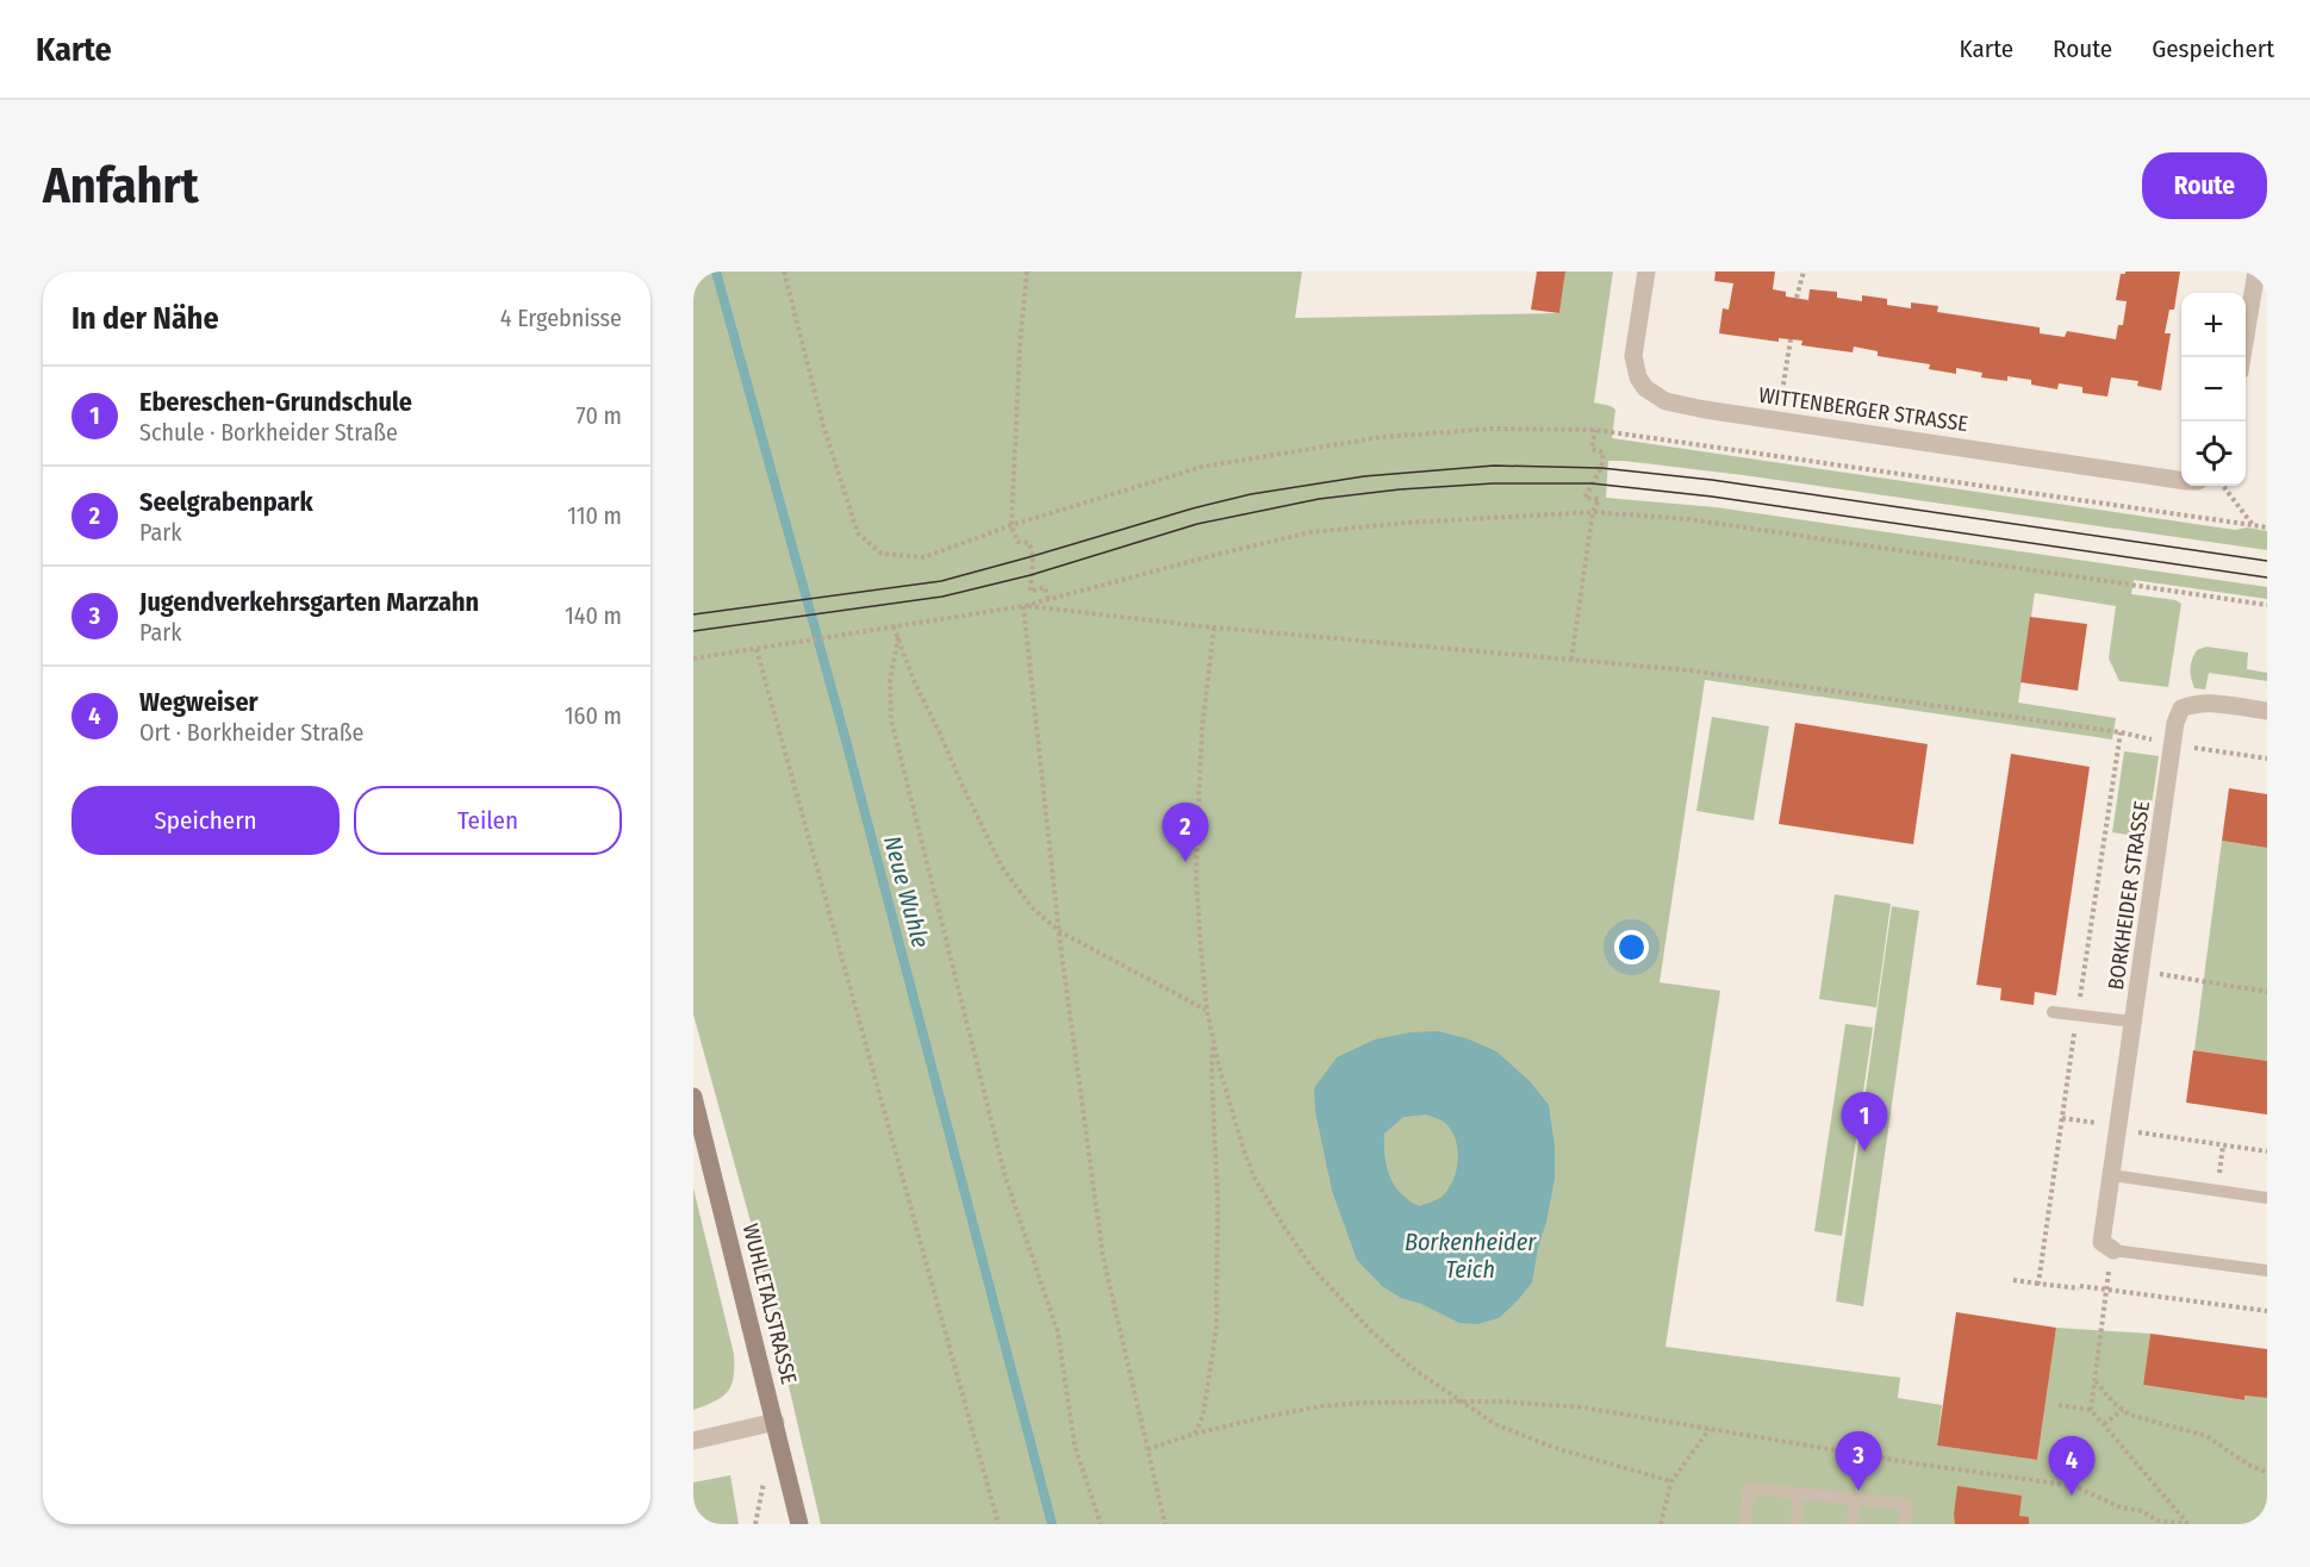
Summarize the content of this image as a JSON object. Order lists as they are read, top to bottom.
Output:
{
  "streets": {
    "main road": ["WUHLETALSTRASSE"],
    "street": ["WITTENBERGER STRASSE", "BORKHEIDER STRASSE"]
  },
  "water": ["Neue Wuhle", "Borkenheider Teich"],
  "page": {
    "header": "Karte",
    "nav": ["Karte", "Route", "Gespeichert"],
    "buttons": [
      "Route",
      ["Speichern", "Teilen"]
    ],
    "title": "Anfahrt",
    "heading": ["In der Nähe", "4 Ergebnisse"],
    "map_buttons": ["+", "−"],
    "list": [
      {
        "mark": "1",
        "name": "Ebereschen-Grundschule",
        "note": "Schule · Borkheider Straße",
        "value": "70 m"
      },
      {
        "mark": "2",
        "name": "Seelgrabenpark",
        "note": "Park",
        "value": "110 m"
      },
      {
        "mark": "3",
        "name": "Jugendverkehrsgarten Marzahn",
        "note": "Park",
        "value": "140 m"
      },
      {
        "mark": "4",
        "name": "Wegweiser",
        "note": "Ort · Borkheider Straße",
        "value": "160 m"
      }
    ],
    "pins": [
      "2",
      "1",
      "3",
      "4"
    ]
  }
}
